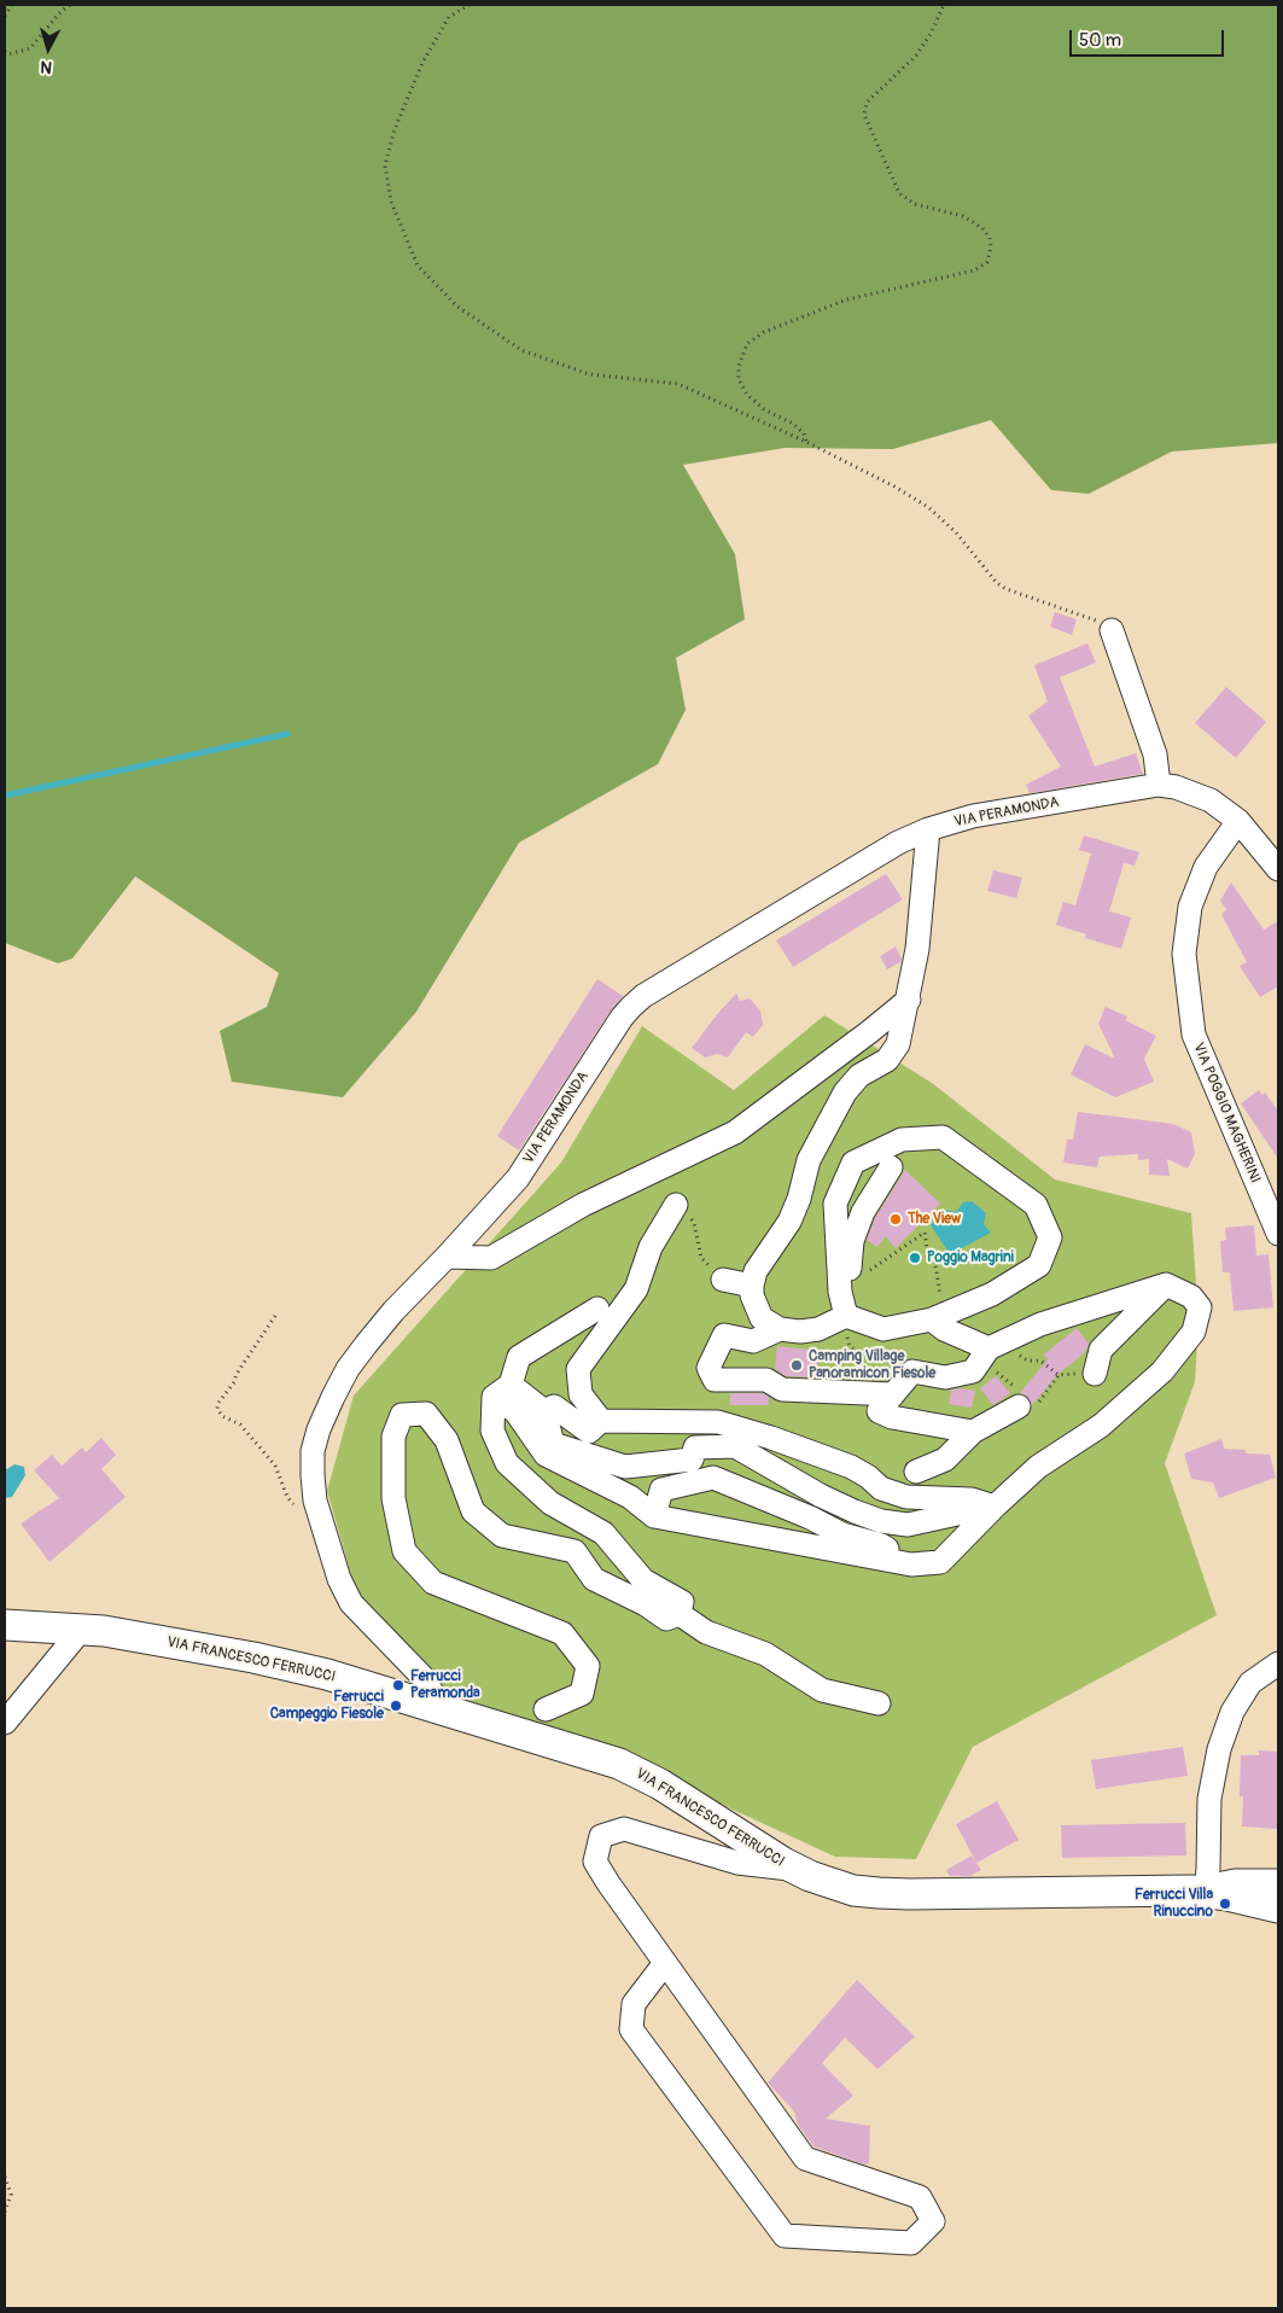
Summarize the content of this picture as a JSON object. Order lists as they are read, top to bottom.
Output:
{
  "streets": {
    "main road": ["VIA FRANCESCO FERRUCCI"],
    "street": ["VIA PERAMONDA", "VIA POGGIO MAGHERINI"]
  },
  "crossings": [
    ["VIA PERAMONDA", "VIA FRANCESCO FERRUCCI"]
  ],
  "places": [
    "The View",
    "Poggio Magrini",
    "Camping Village Panoramicon Fiesole",
    "Ferrucci Peramonda",
    "Ferrucci Campeggio Fiesole",
    "Ferrucci Villa Rinuccino"
  ],
  "scale_bar": "50 m",
  "north": "bottom"
}
